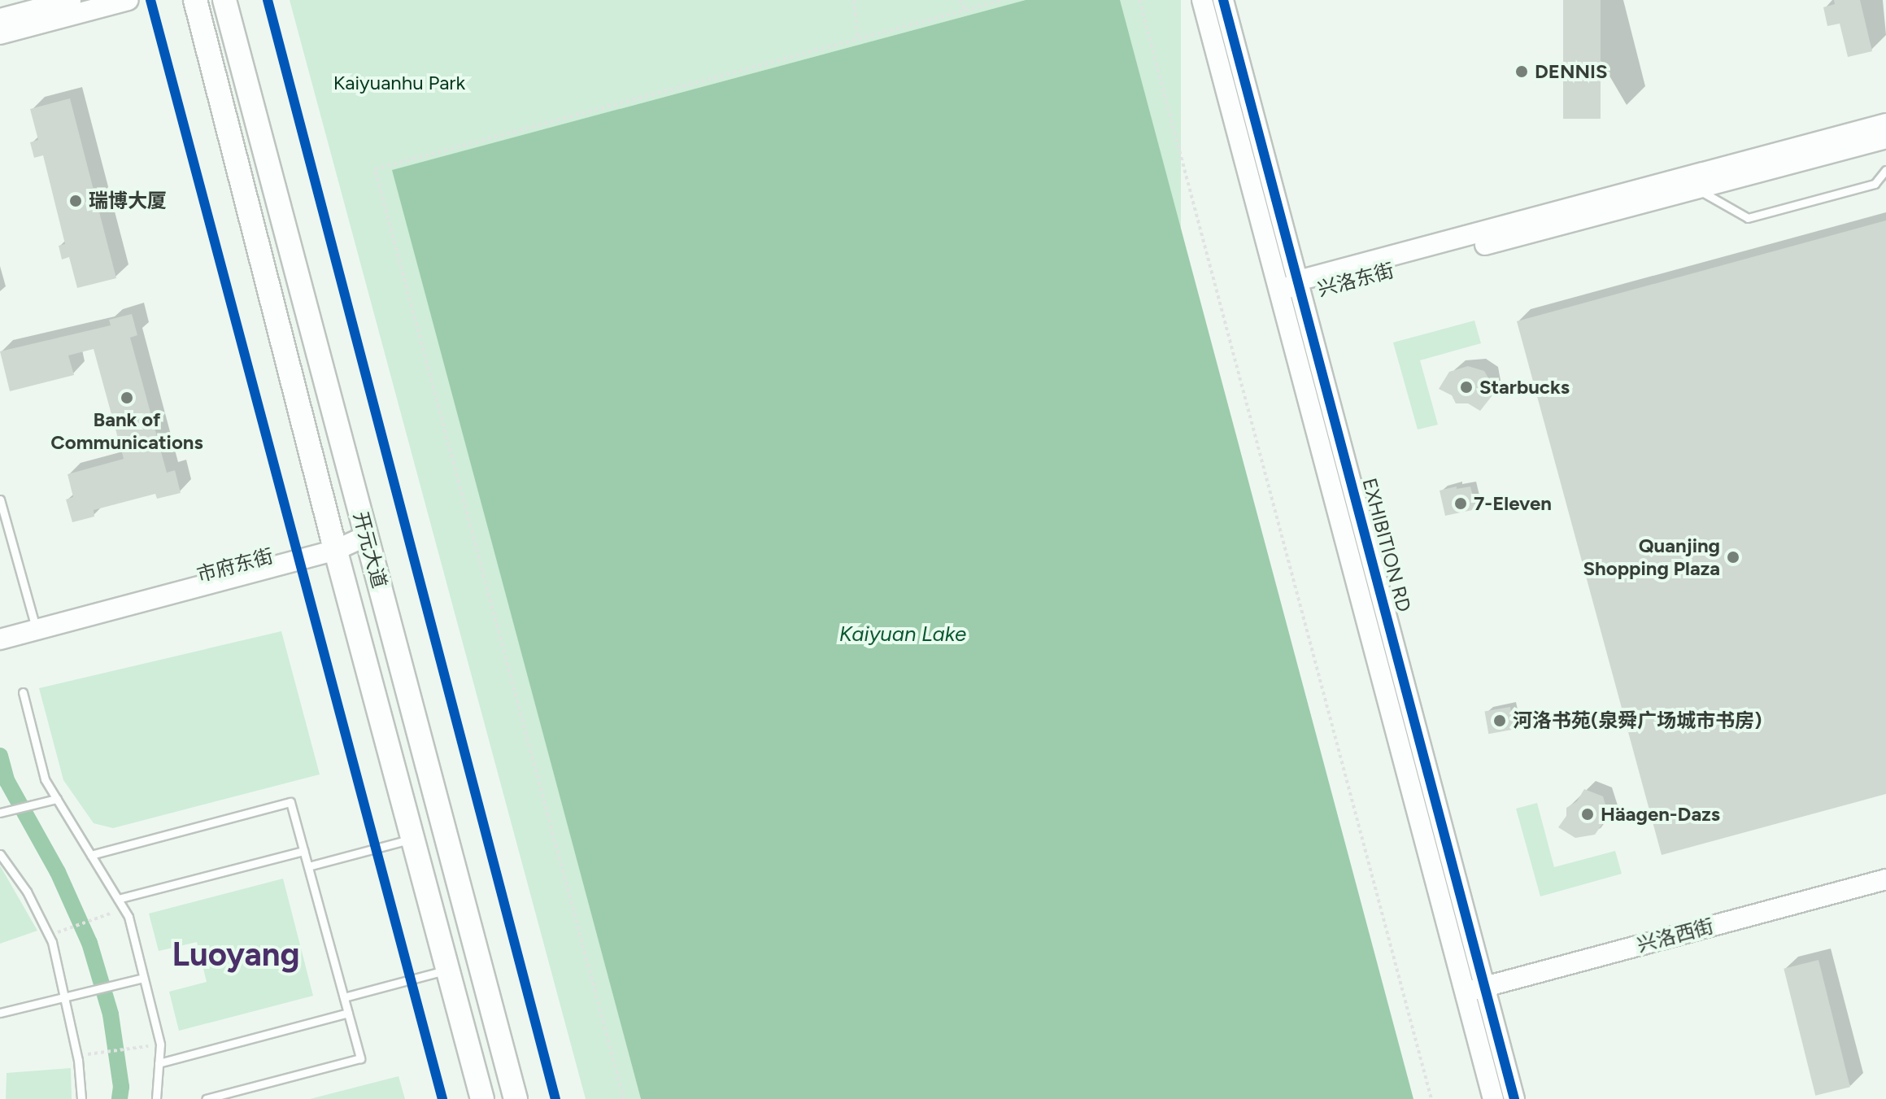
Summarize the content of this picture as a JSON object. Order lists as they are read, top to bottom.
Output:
{
  "streets": {
    "main road": ["开元大道"],
    "street": [
      "兴洛东街",
      "EXHIBITION RD",
      "市府东街",
      "兴洛西街"
    ]
  },
  "crossings": [
    ["兴洛东街", "EXHIBITION RD"],
    ["EXHIBITION RD", "兴洛西街"],
    ["开元大道", "市府东街"]
  ],
  "districts": ["Luoyang"],
  "water": ["Kaiyuan Lake"],
  "parks": ["Kaiyuanhu Park"],
  "places": [
    "DENNIS",
    "瑞博大厦",
    "Starbucks",
    "Bank of Communications",
    "7-Eleven",
    "Quanjing Shopping Plaza",
    "河洛书苑(泉舜广场城市书房)",
    "Häagen-Dazs"
  ]
}
